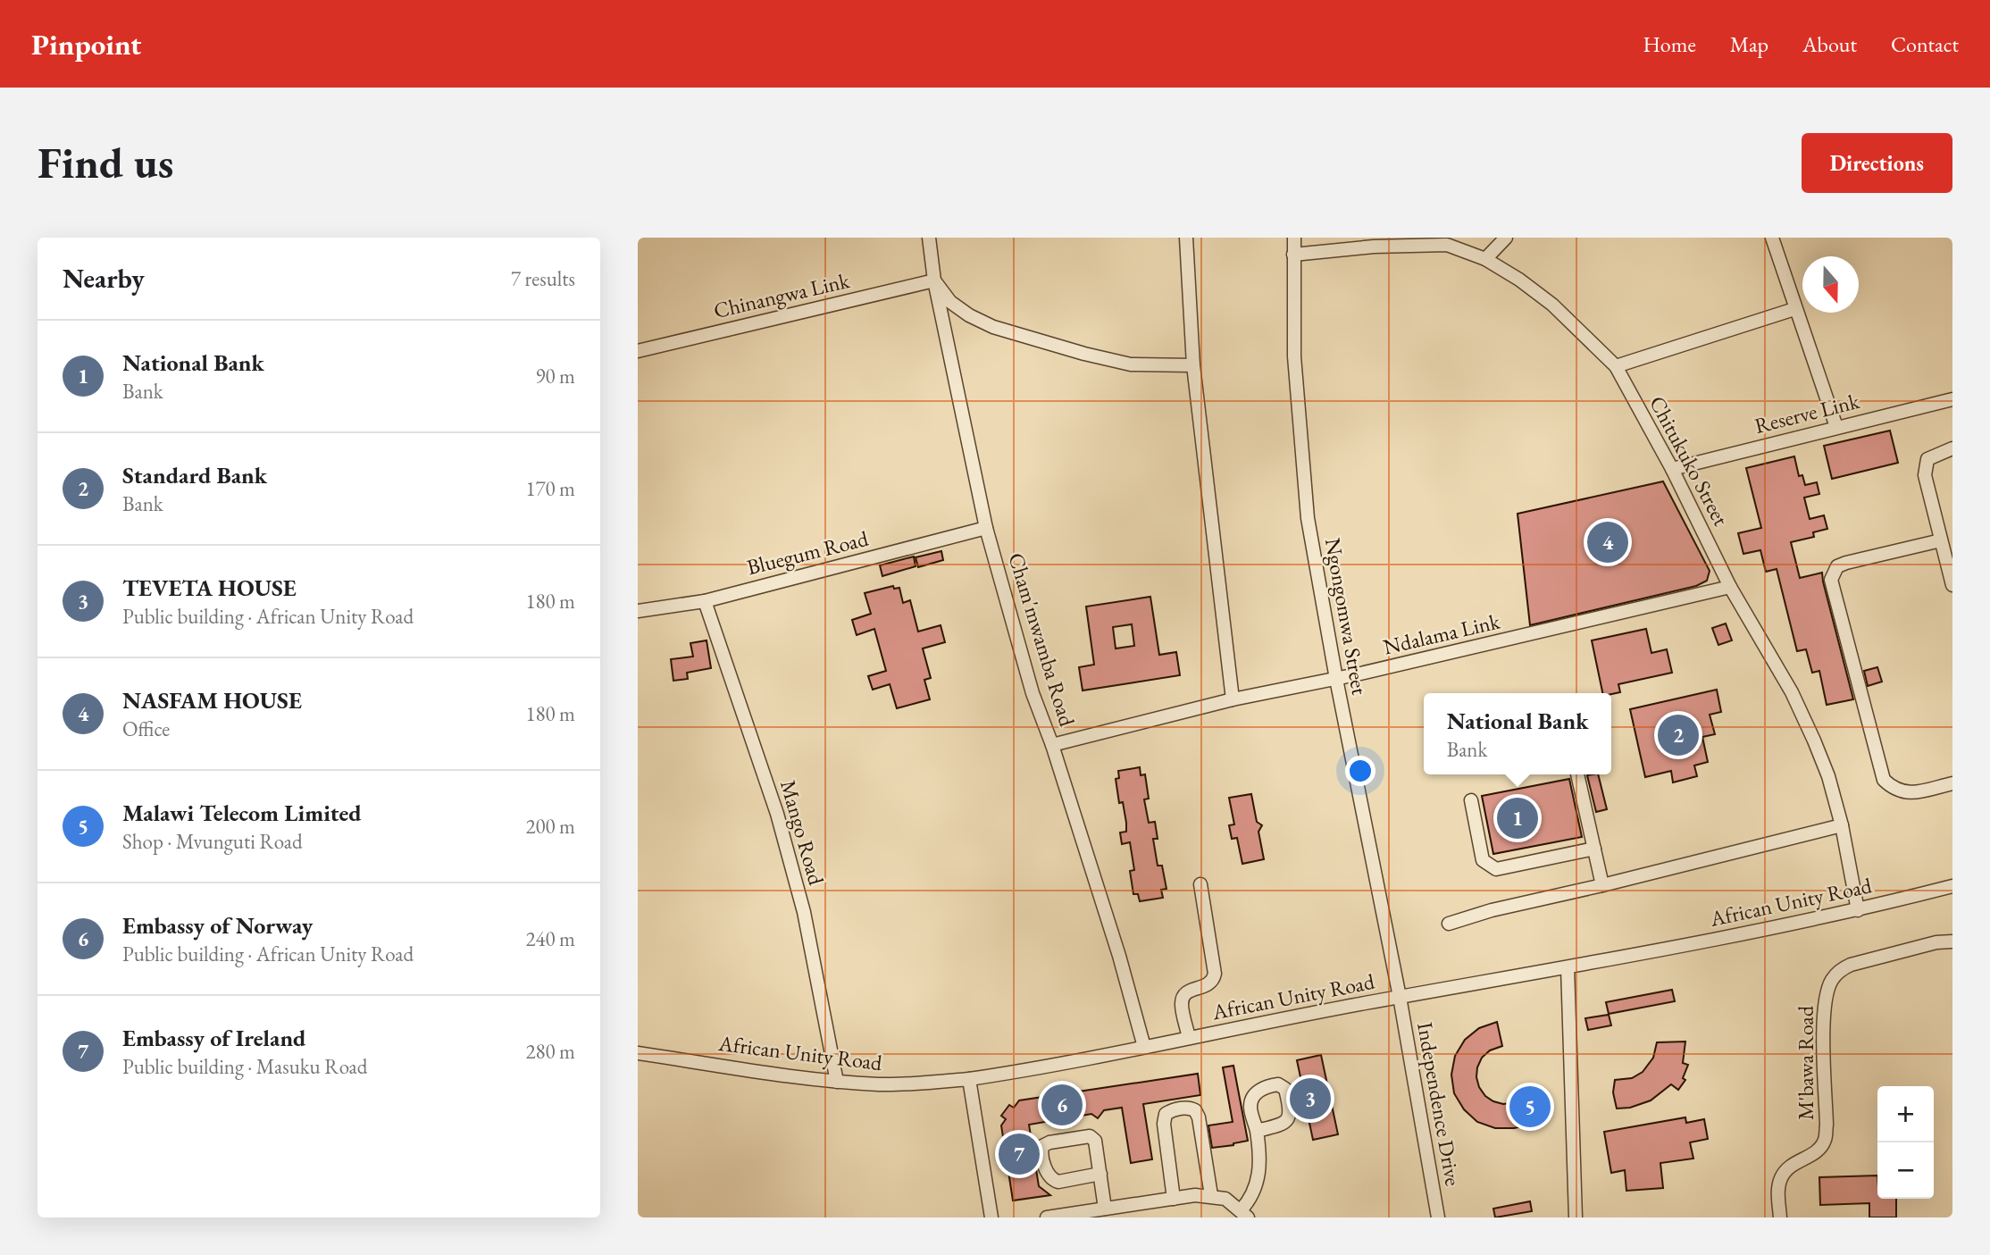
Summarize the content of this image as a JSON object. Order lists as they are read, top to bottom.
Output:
{
  "streets": {
    "street": [
      "Chinangwa Link",
      "Reserve Link",
      "Chitukuko Street",
      "Bluegum Road",
      "Ngongomwa Street",
      "Ndalama Link",
      "Cham'mwamba Road",
      "Mango Road",
      "African Unity Road",
      "M'bawa Road",
      "Independence Drive"
    ]
  },
  "crossings": [
    ["Chinangwa Link", "Cham'mwamba Road"],
    ["Reserve Link", "Chitukuko Street"],
    ["Chitukuko Street", "Ngongomwa Street"],
    ["Chitukuko Street", "Ndalama Link"],
    ["Chitukuko Street", "African Unity Road"],
    ["Bluegum Road", "Cham'mwamba Road"],
    ["Bluegum Road", "Mango Road"],
    ["Ngongomwa Street", "Ndalama Link"],
    ["Ngongomwa Street", "African Unity Road"],
    ["Ngongomwa Street", "Independence Drive"],
    ["Ndalama Link", "Cham'mwamba Road"],
    ["Cham'mwamba Road", "African Unity Road"],
    ["Mango Road", "African Unity Road"],
    ["African Unity Road", "Independence Drive"]
  ],
  "north": "bottom",
  "page": {
    "header": "Pinpoint",
    "nav": [
      "Home",
      "Map",
      "About",
      "Contact"
    ],
    "buttons": "Directions",
    "title": "Find us",
    "heading": ["Nearby", "7 results"],
    "list": [
      {
        "mark": "1",
        "name": "National Bank",
        "note": "Bank",
        "value": "90 m"
      },
      {
        "mark": "2",
        "name": "Standard Bank",
        "note": "Bank",
        "value": "170 m"
      },
      {
        "mark": "3",
        "name": "TEVETA HOUSE",
        "note": "Public building · African Unity Road",
        "value": "180 m"
      },
      {
        "mark": "4",
        "name": "NASFAM HOUSE",
        "note": "Office",
        "value": "180 m"
      },
      {
        "mark": "5",
        "name": "Malawi Telecom Limited",
        "note": "Shop · Mvunguti Road",
        "value": "200 m"
      },
      {
        "mark": "6",
        "name": "Embassy of Norway",
        "note": "Public building · African Unity Road",
        "value": "240 m"
      },
      {
        "mark": "7",
        "name": "Embassy of Ireland",
        "note": "Public building · Masuku Road",
        "value": "280 m"
      }
    ],
    "pins": [
      "4",
      "2",
      "1",
      "3",
      "6",
      "5",
      "7"
    ],
    "popup": ["National Bank", "Bank"],
    "map_buttons": ["+", "−"]
  }
}
